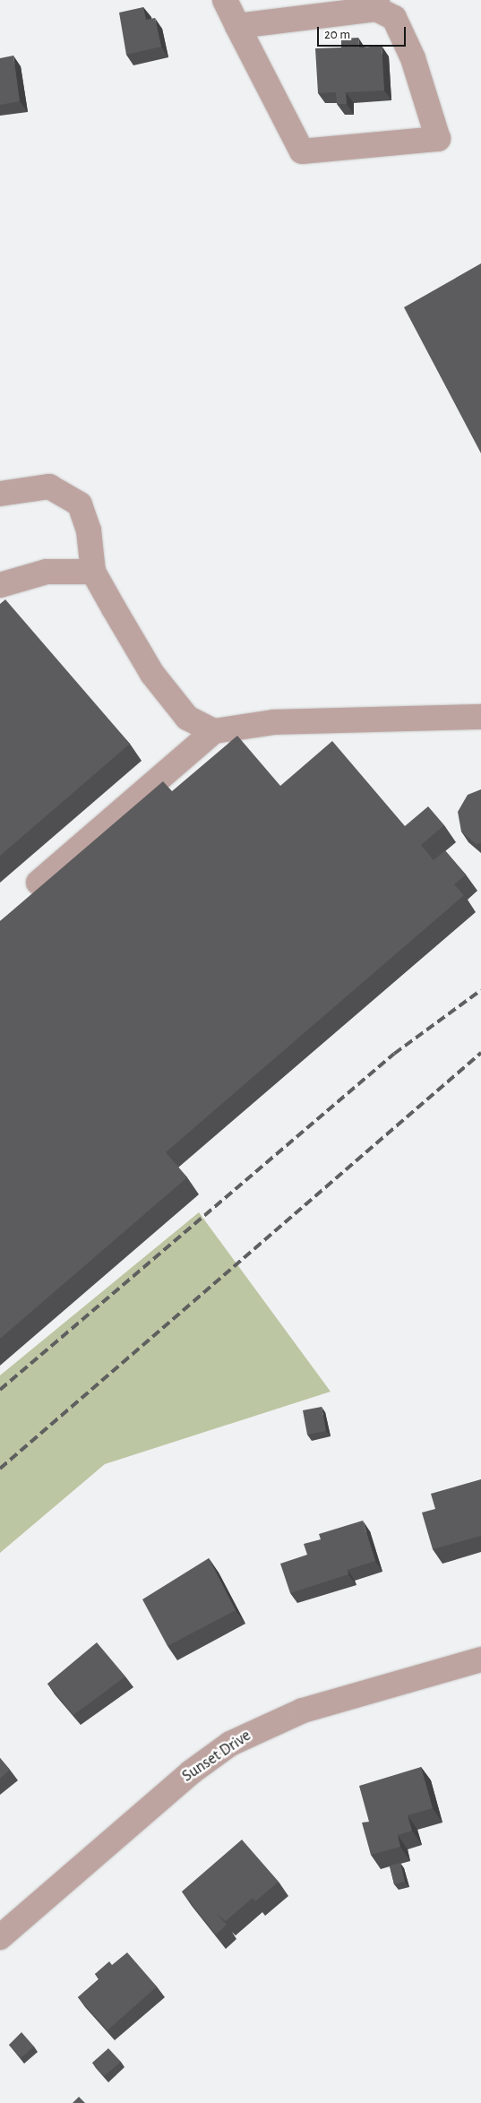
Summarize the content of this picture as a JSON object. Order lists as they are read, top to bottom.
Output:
{
  "streets": {
    "street": ["Sunset Drive"]
  },
  "scale_bar": "20 m"
}
